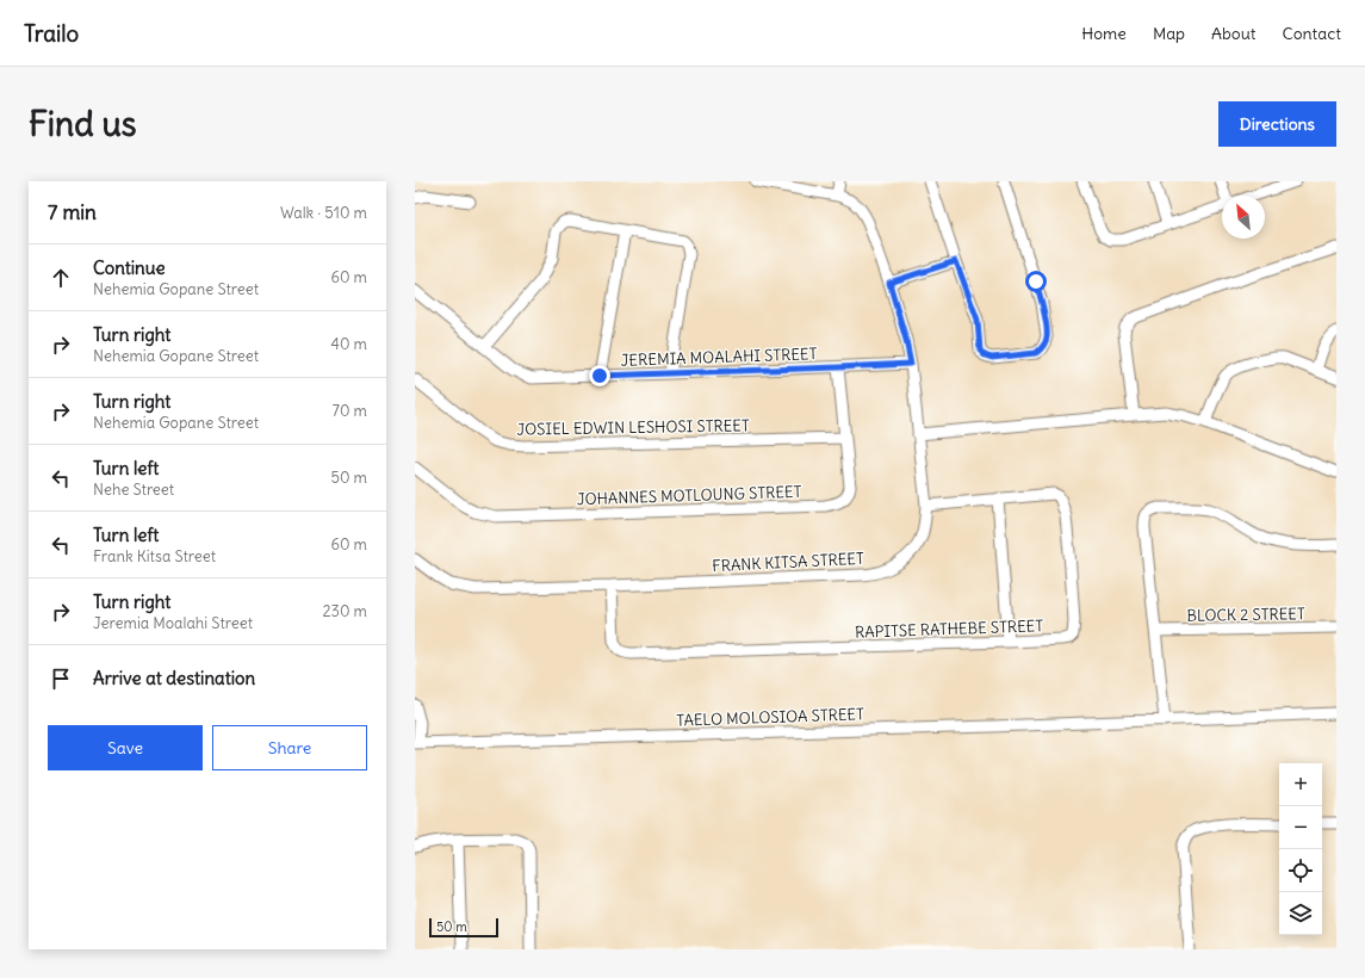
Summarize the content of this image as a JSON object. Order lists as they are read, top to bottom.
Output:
{
  "streets": {
    "street": [
      "JEREMIA MOALAHI STREET",
      "JOSIEL EDWIN LESHOSI STREET",
      "JOHANNES MOTLOUNG STREET",
      "FRANK KITSA STREET",
      "BLOCK 2 STREET",
      "RAPITSE RATHEBE STREET",
      "TAELO MOLOSIOA STREET"
    ]
  },
  "crossings": [
    ["JEREMIA MOALAHI STREET", "JOHANNES MOTLOUNG STREET"],
    ["JEREMIA MOALAHI STREET", "FRANK KITSA STREET"],
    ["JOSIEL EDWIN LESHOSI STREET", "JOHANNES MOTLOUNG STREET"],
    ["FRANK KITSA STREET", "RAPITSE RATHEBE STREET"]
  ],
  "scale_bar": "50 m",
  "north": "top left",
  "page": {
    "header": "Trailo",
    "nav": [
      "Home",
      "Map",
      "About",
      "Contact"
    ],
    "buttons": [
      "Directions",
      ["Save", "Share"]
    ],
    "title": "Find us",
    "heading": ["7 min", "Walk · 510 m"],
    "list": [
      ["Continue", "Nehemia Gopane Street", "60 m"],
      ["Turn right", "Nehemia Gopane Street", "40 m"],
      ["Turn right", "Nehemia Gopane Street", "70 m"],
      ["Turn left", "Nehe Street", "50 m"],
      ["Turn left", "Frank Kitsa Street", "60 m"],
      ["Turn right", "Jeremia Moalahi Street", "230 m"],
      "Arrive at destination"
    ],
    "map_buttons": ["+", "−"],
    "scale": "50 m"
  }
}
